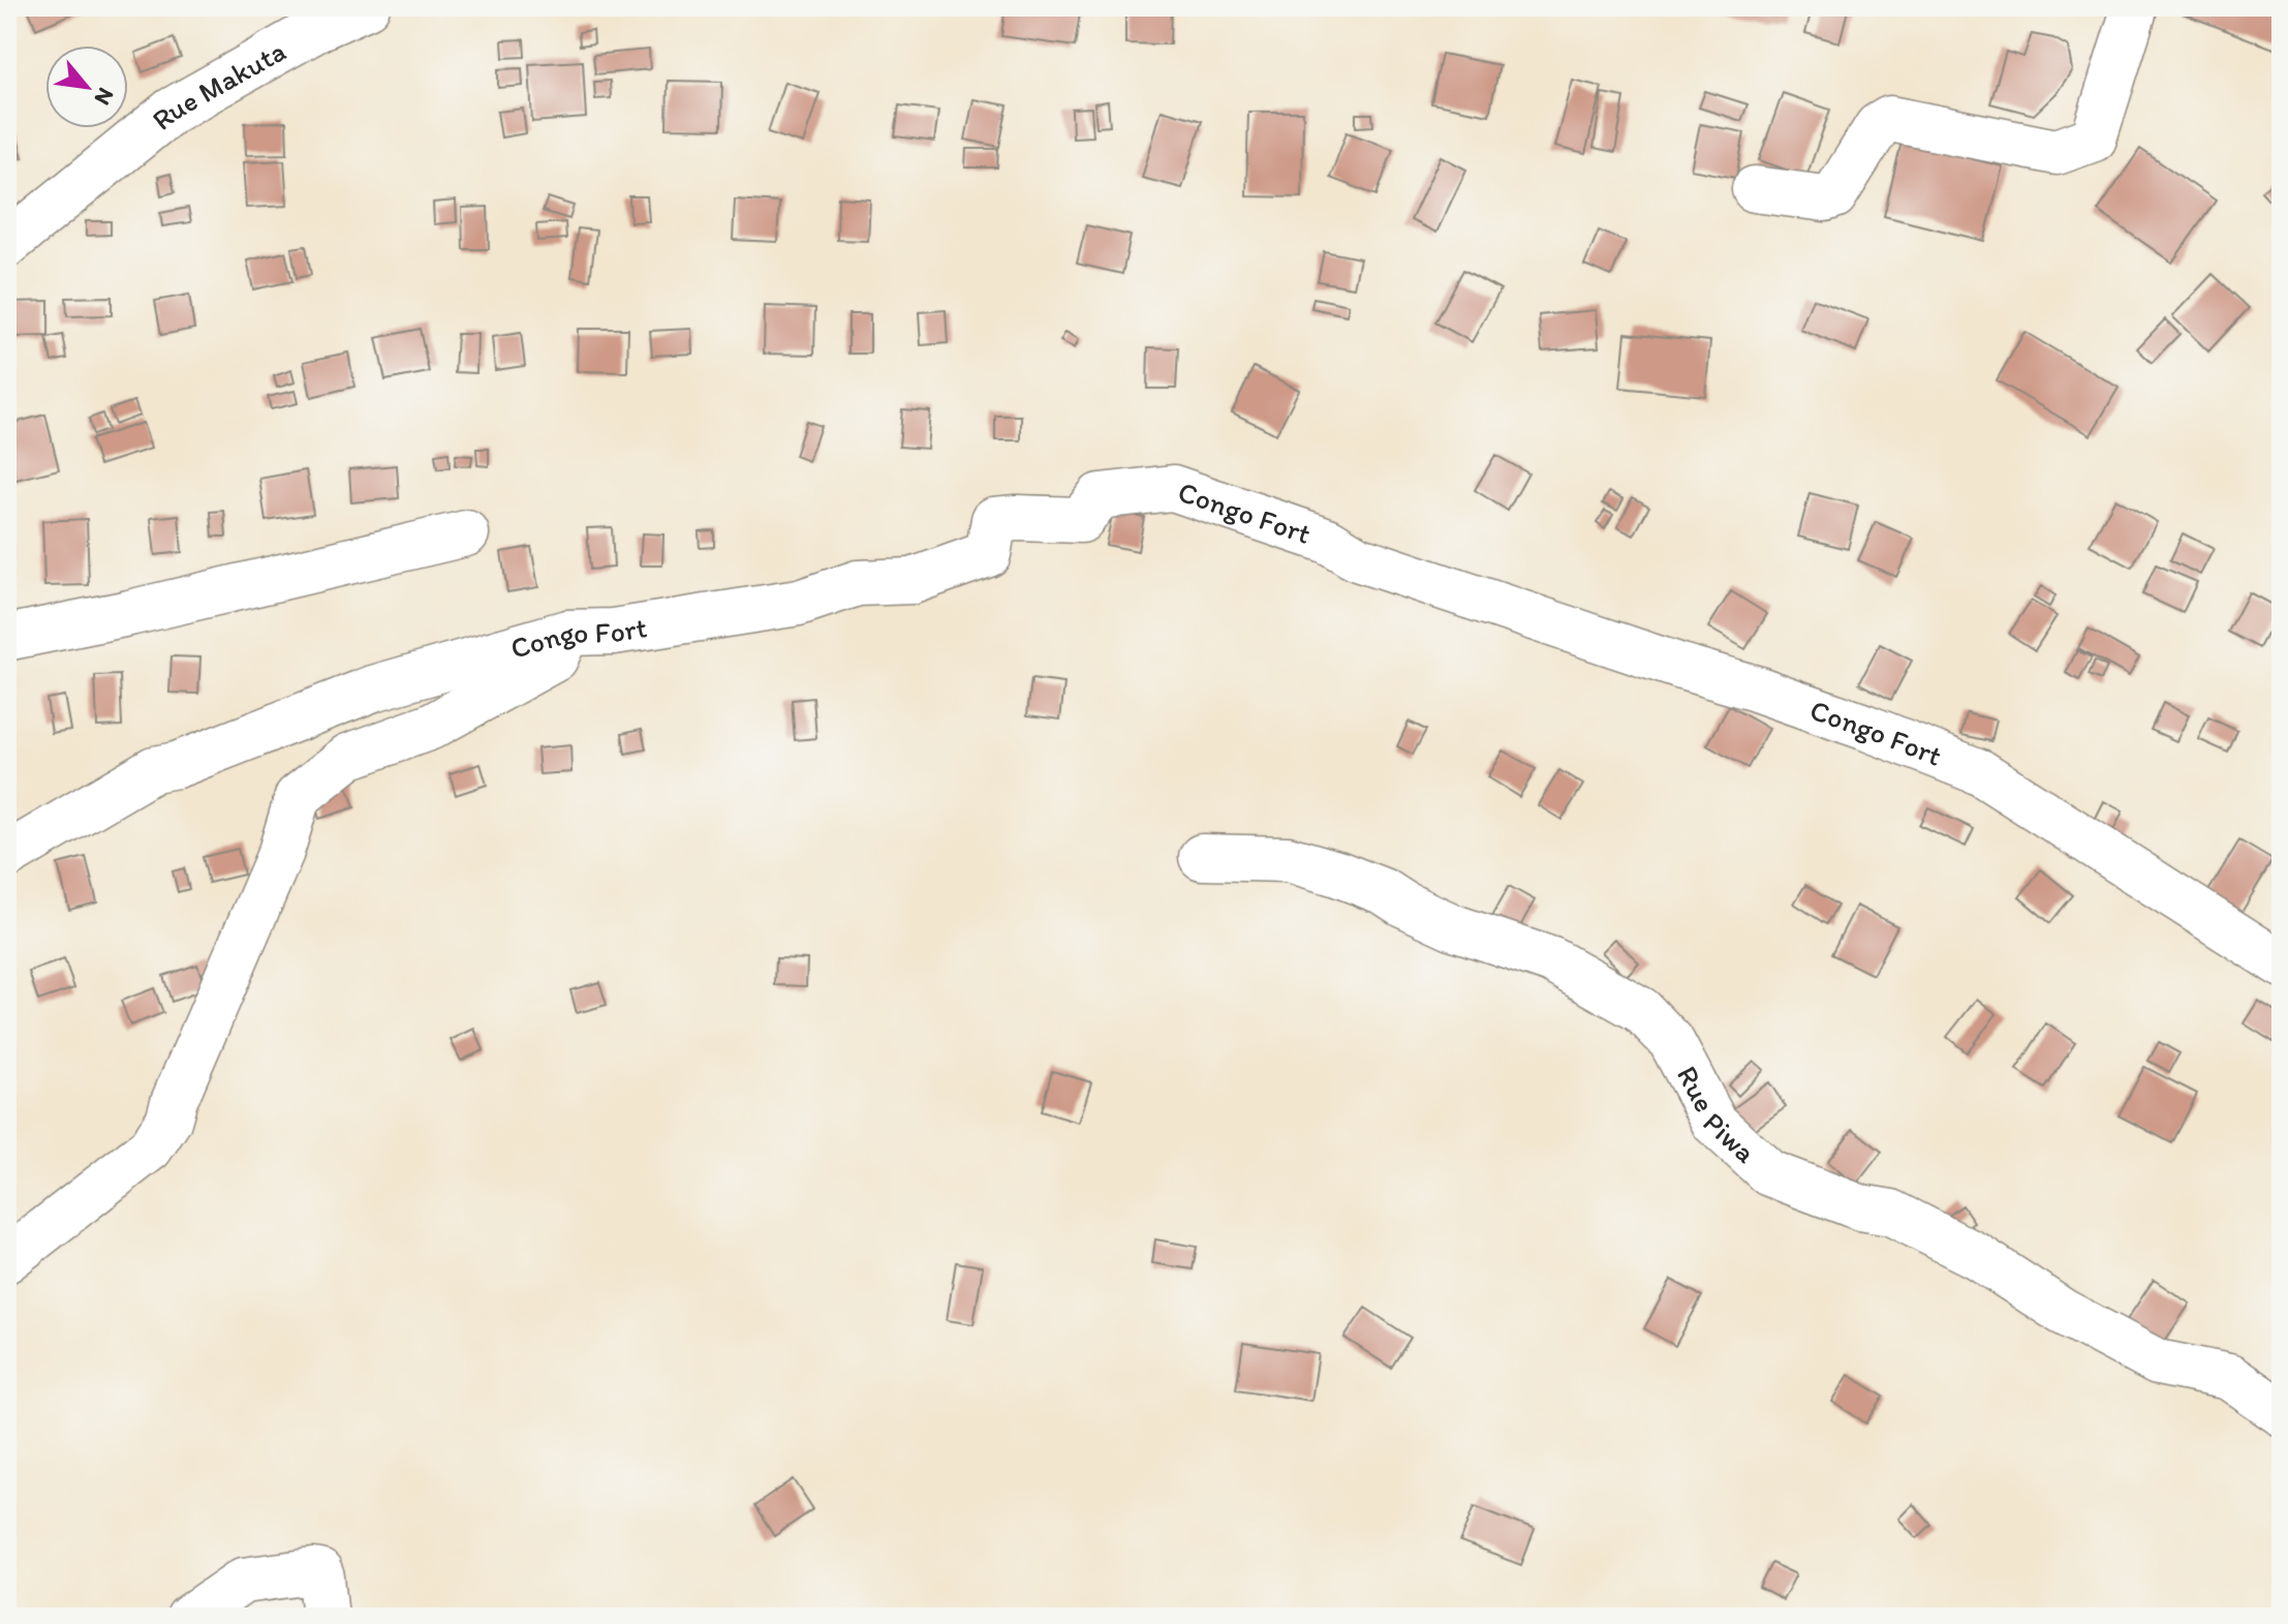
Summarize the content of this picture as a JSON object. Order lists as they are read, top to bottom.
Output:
{
  "streets": {
    "street": ["Rue Makuta", "Congo Fort", "Rue Piwa"]
  },
  "north": "bottom right"
}
